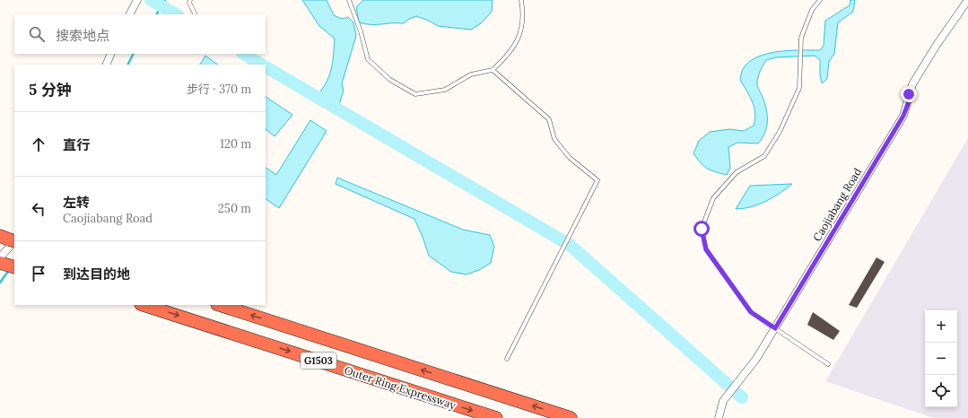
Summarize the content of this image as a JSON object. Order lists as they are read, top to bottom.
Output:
{
  "streets": {
    "highway": ["G1503", "Outer Ring Expressway"],
    "street": ["Caojiabang Road"]
  },
  "page": {
    "search": "搜索地点",
    "heading": ["5 分钟", "步行 · 370 m"],
    "list": [
      ["直行", "120 m"],
      ["左转", "Caojiabang Road", "250 m"],
      "到达目的地"
    ],
    "map_buttons": ["+", "−"]
  }
}
